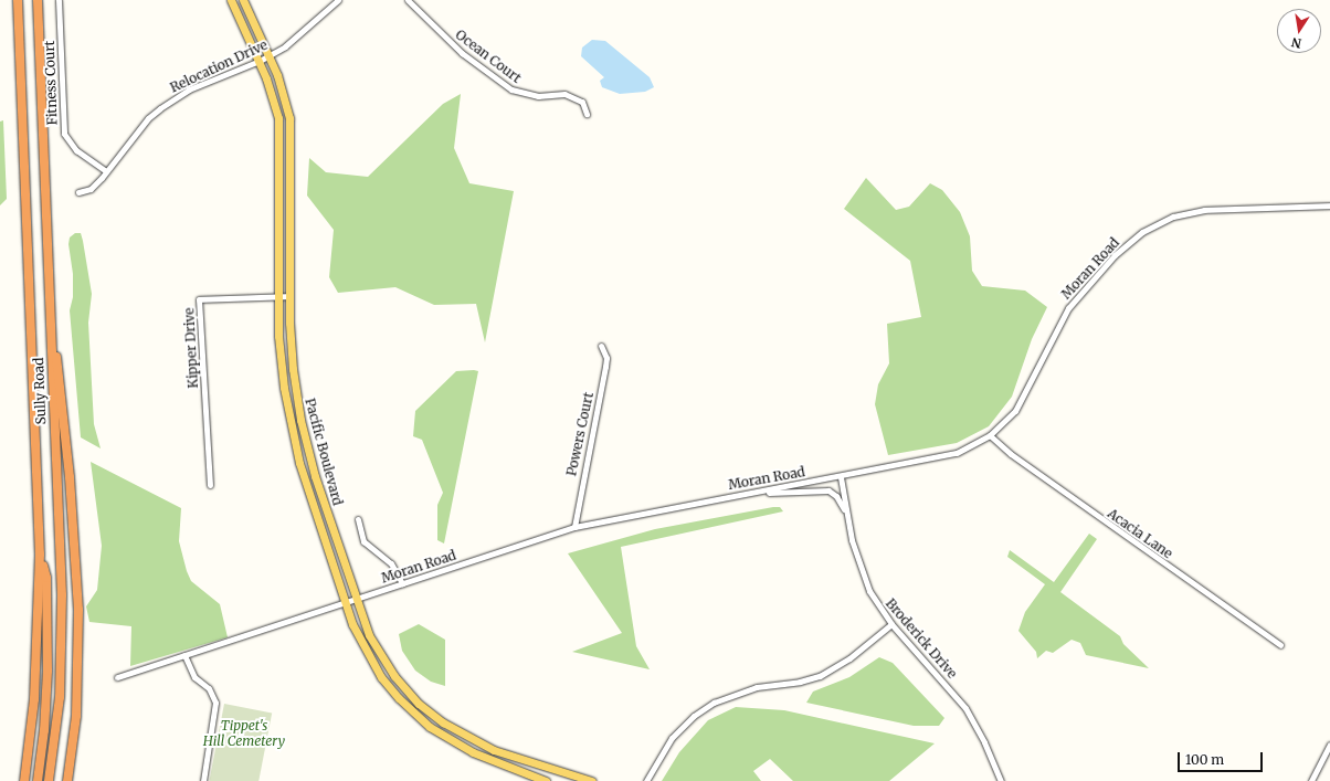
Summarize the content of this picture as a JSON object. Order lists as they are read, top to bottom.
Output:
{
  "streets": {
    "highway": ["Sully Road"],
    "main road": ["Pacific Boulevard"],
    "street": [
      "Ocean Court",
      "Relocation Drive",
      "Fitness Court",
      "Moran Road",
      "Kipper Drive",
      "Powers Court",
      "Acacia Lane",
      "Broderick Drive"
    ]
  },
  "crossings": [
    ["Relocation Drive", "Fitness Court"],
    ["Relocation Drive", "Pacific Boulevard"],
    ["Moran Road", "Powers Court"],
    ["Moran Road", "Pacific Boulevard"],
    ["Moran Road", "Acacia Lane"],
    ["Moran Road", "Broderick Drive"],
    ["Kipper Drive", "Pacific Boulevard"]
  ],
  "parks": ["Tippet's Hill Cemetery"],
  "scale_bar": "100 m",
  "north": "bottom"
}
